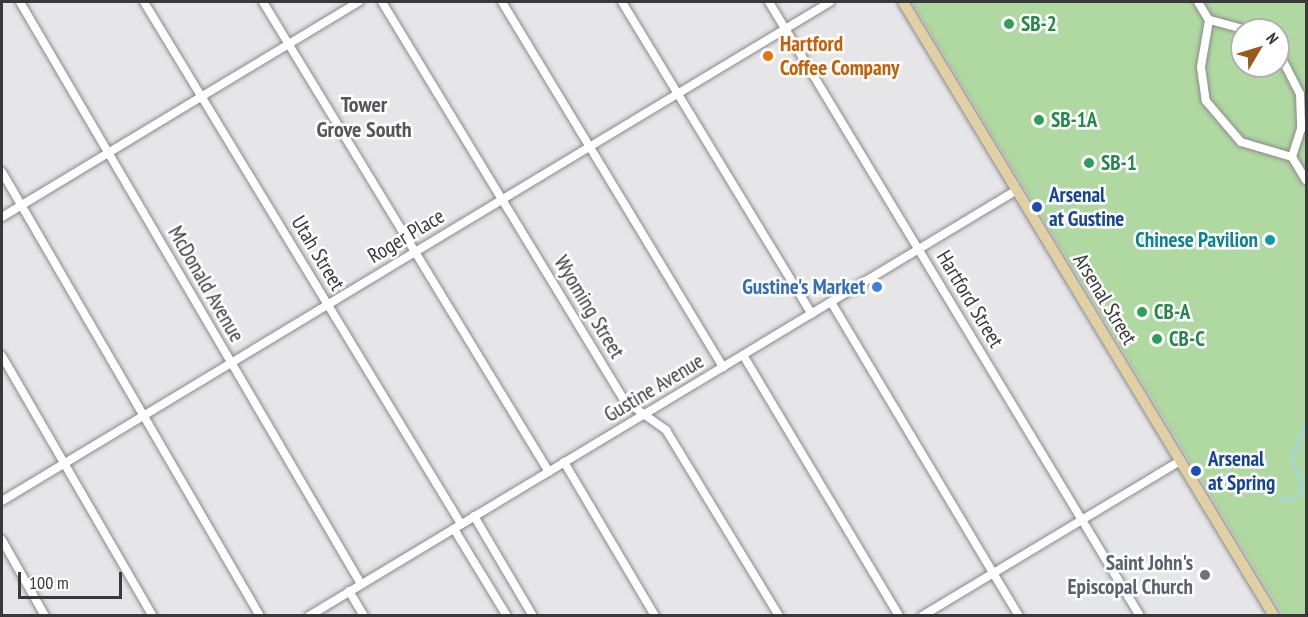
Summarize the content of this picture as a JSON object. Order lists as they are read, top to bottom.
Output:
{
  "streets": {
    "main road": ["Arsenal Street"],
    "street": [
      "Roger Place",
      "Utah Street",
      "McDonald Avenue",
      "Hartford Street",
      "Wyoming Street",
      "Gustine Avenue"
    ]
  },
  "crossings": [
    ["Roger Place", "Utah Street"],
    ["Roger Place", "McDonald Avenue"],
    ["Roger Place", "Hartford Street"],
    ["Roger Place", "Wyoming Street"],
    ["Utah Street", "Gustine Avenue"],
    ["McDonald Avenue", "Gustine Avenue"],
    ["Hartford Street", "Gustine Avenue"],
    ["Arsenal Street", "Gustine Avenue"],
    ["Wyoming Street", "Gustine Avenue"]
  ],
  "districts": ["Tower Grove South"],
  "places": [
    "SB-2",
    "Hartford Coffee Company",
    "SB-1A",
    "SB-1",
    "Arsenal at Gustine",
    "Chinese Pavilion",
    "Gustine's Market",
    "CB-A",
    "CB-C",
    "Arsenal at Spring",
    "Saint John's Episcopal Church"
  ],
  "scale_bar": "100 m",
  "north": "top right"
}
